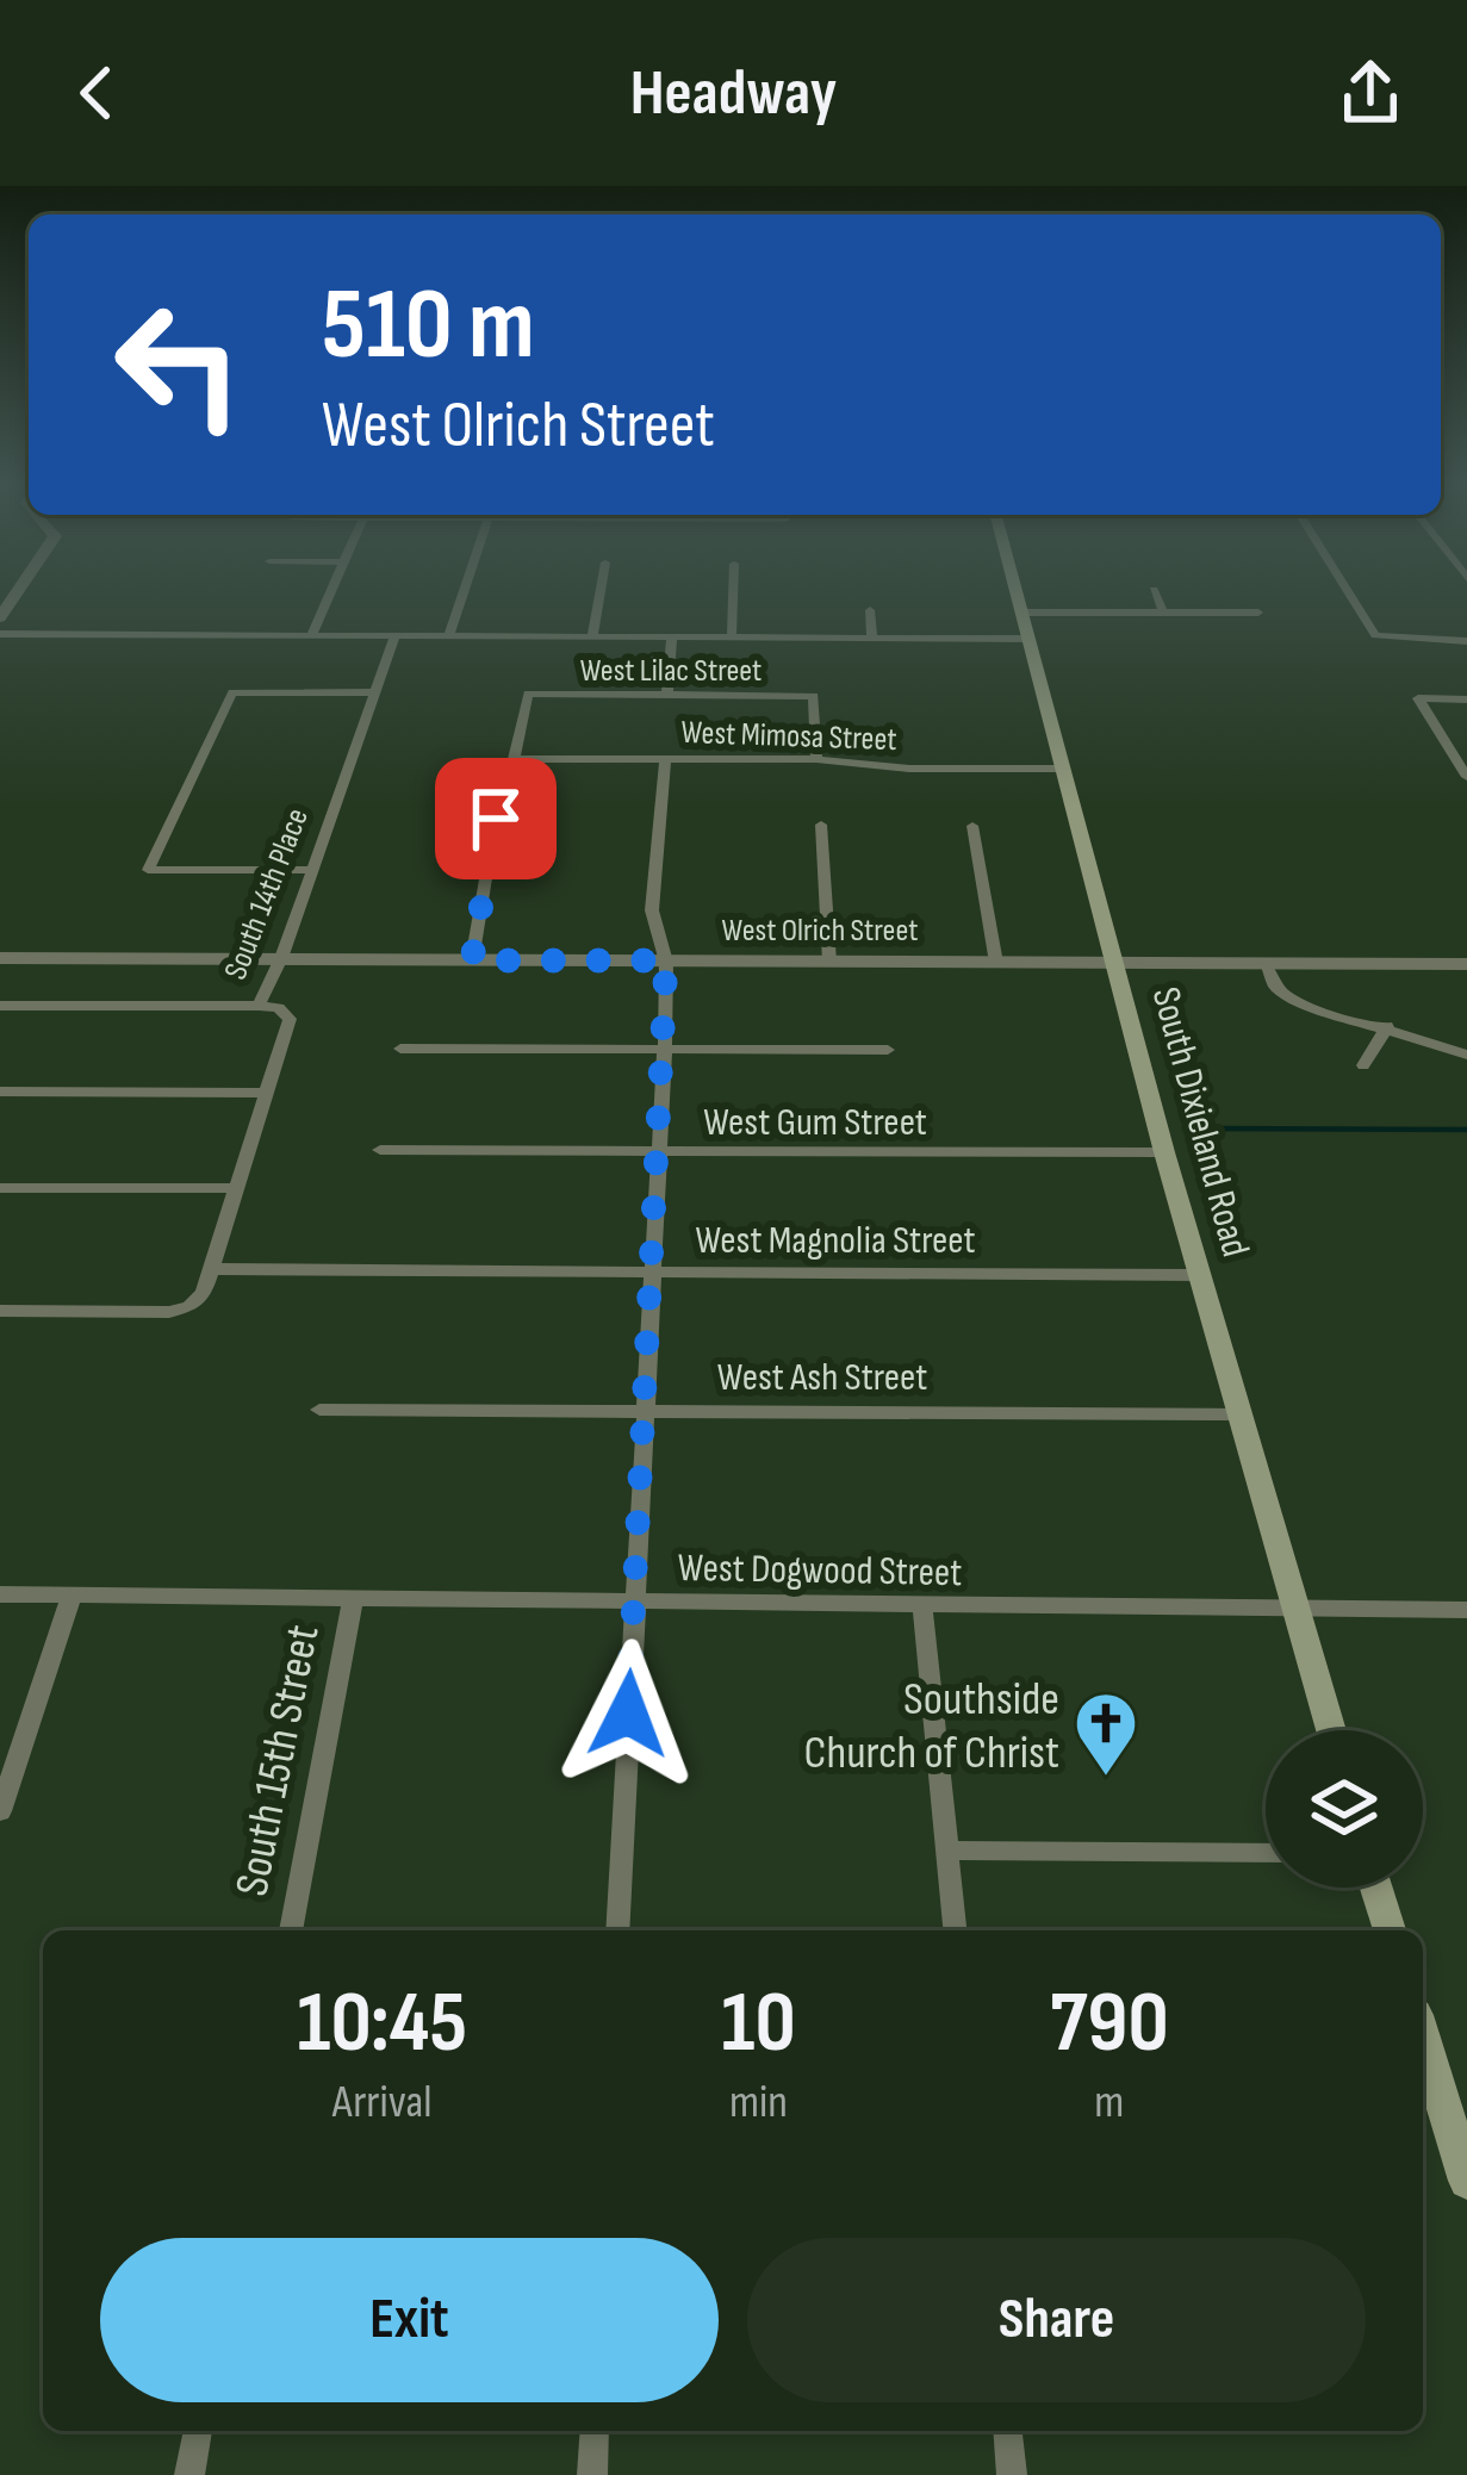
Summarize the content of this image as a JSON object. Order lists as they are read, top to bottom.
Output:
{
  "streets": {
    "main road": ["South Dixieland Road"],
    "street": [
      "West Lilac Street",
      "West Mimosa Street",
      "South 14th Place",
      "West Olrich Street",
      "West Gum Street",
      "West Magnolia Street",
      "West Ash Street",
      "West Dogwood Street",
      "South 15th Street"
    ]
  },
  "crossings": [
    ["West Lilac Street", "West Mimosa Street"],
    ["West Mimosa Street", "South Dixieland Road"],
    ["South 14th Place", "West Olrich Street"],
    ["South 14th Place", "West Magnolia Street"],
    ["West Olrich Street", "South Dixieland Road"],
    ["West Gum Street", "South Dixieland Road"],
    ["South Dixieland Road", "West Magnolia Street"],
    ["South Dixieland Road", "West Ash Street"],
    ["South Dixieland Road", "West Dogwood Street"],
    ["West Dogwood Street", "South 15th Street"]
  ],
  "places": {
    "church": ["Southside Church of Christ"]
  },
  "page": {
    "header": "Headway",
    "turn": ["510 m", "West Olrich Street"],
    "eta": [
      "10:45",
      "Arrival",
      "10",
      "min",
      "790",
      "m"
    ],
    "buttons": ["Exit", "Share"]
  }
}
